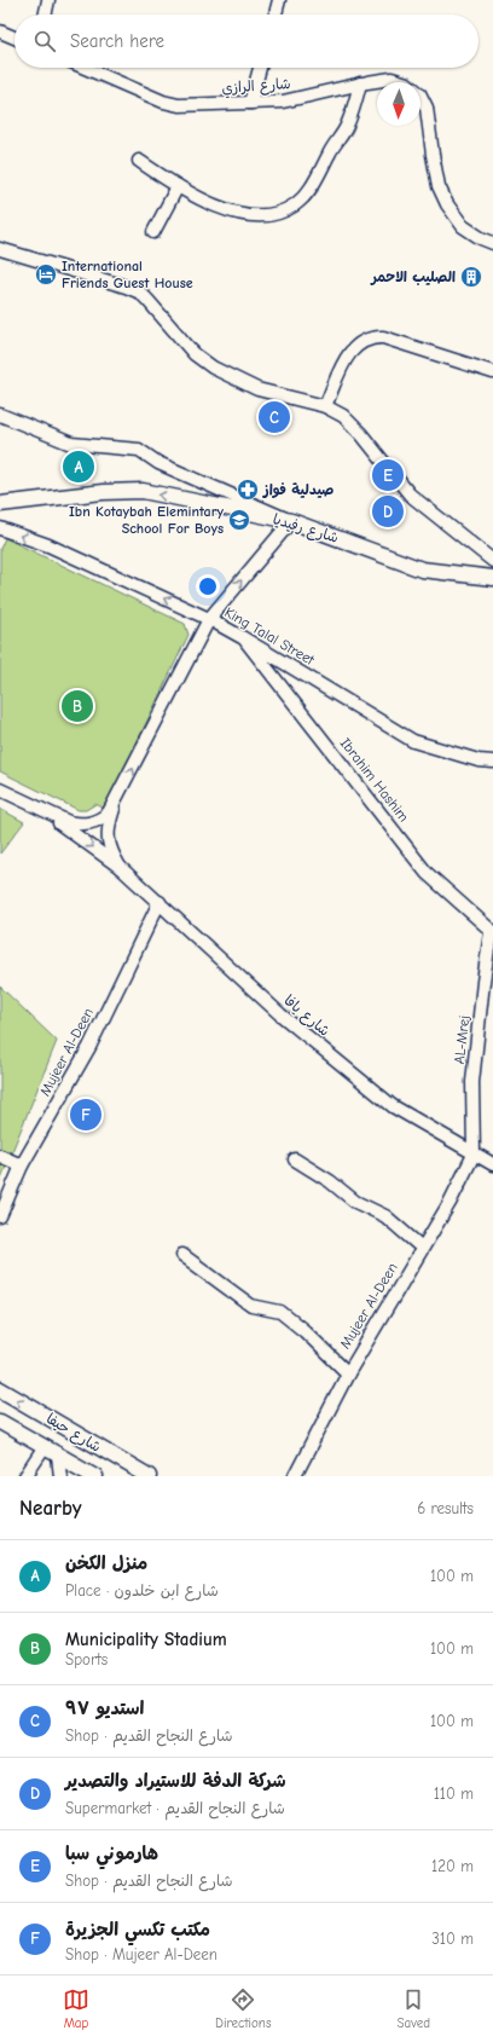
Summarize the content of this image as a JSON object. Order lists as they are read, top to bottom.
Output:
{
  "streets": {
    "main road": ["شارع رفيديا", "شارع حيفا"],
    "street": [
      "شارع الرازي",
      "King Talal Street",
      "Ibrahim Hashim",
      "شارع يافا",
      "AL-Mrej",
      "Mujeer Al-Deen"
    ]
  },
  "crossings": [
    ["King Talal Street", "Ibrahim Hashim"],
    ["Ibrahim Hashim", "AL-Mrej"],
    ["شارع يافا", "AL-Mrej"],
    ["شارع يافا", "Mujeer Al-Deen"],
    ["AL-Mrej", "Mujeer Al-Deen"]
  ],
  "one_way": ["شارع رفيديا", "King Talal Street"],
  "places": {
    "hotel": ["International Friends Guest House"],
    "building": ["الصليب الاحمر"],
    "pharmacy": ["صيدلية فواز"],
    "school or university": ["Ibn Kotaybah Elemintary School For Boys"]
  },
  "north": "bottom",
  "page": {
    "search": "Search here",
    "pins": [
      "C",
      "A",
      "E",
      "D",
      "B",
      "F"
    ],
    "heading": ["Nearby", "6 results"],
    "list": [
      {
        "mark": "A",
        "name": "منزل الكخن",
        "note": "Place · شارع ابن خلدون",
        "value": "100 m"
      },
      {
        "mark": "B",
        "name": "Municipality Stadium",
        "note": "Sports",
        "value": "100 m"
      },
      {
        "mark": "C",
        "name": "استديو ٩٧",
        "note": "Shop · شارع النجاح القديم",
        "value": "100 m"
      },
      {
        "mark": "D",
        "name": "شركة الدفة للاستيراد والتصدير",
        "note": "Supermarket · شارع النجاح القديم",
        "value": "110 m"
      },
      {
        "mark": "E",
        "name": "هارموني سبا",
        "note": "Shop · شارع النجاح القديم",
        "value": "120 m"
      },
      {
        "mark": "F",
        "name": "مكتب تكسي الجزيرة",
        "note": "Shop · Mujeer Al-Deen",
        "value": "310 m"
      }
    ],
    "nav": ["Map", "Directions", "Saved"]
  }
}
